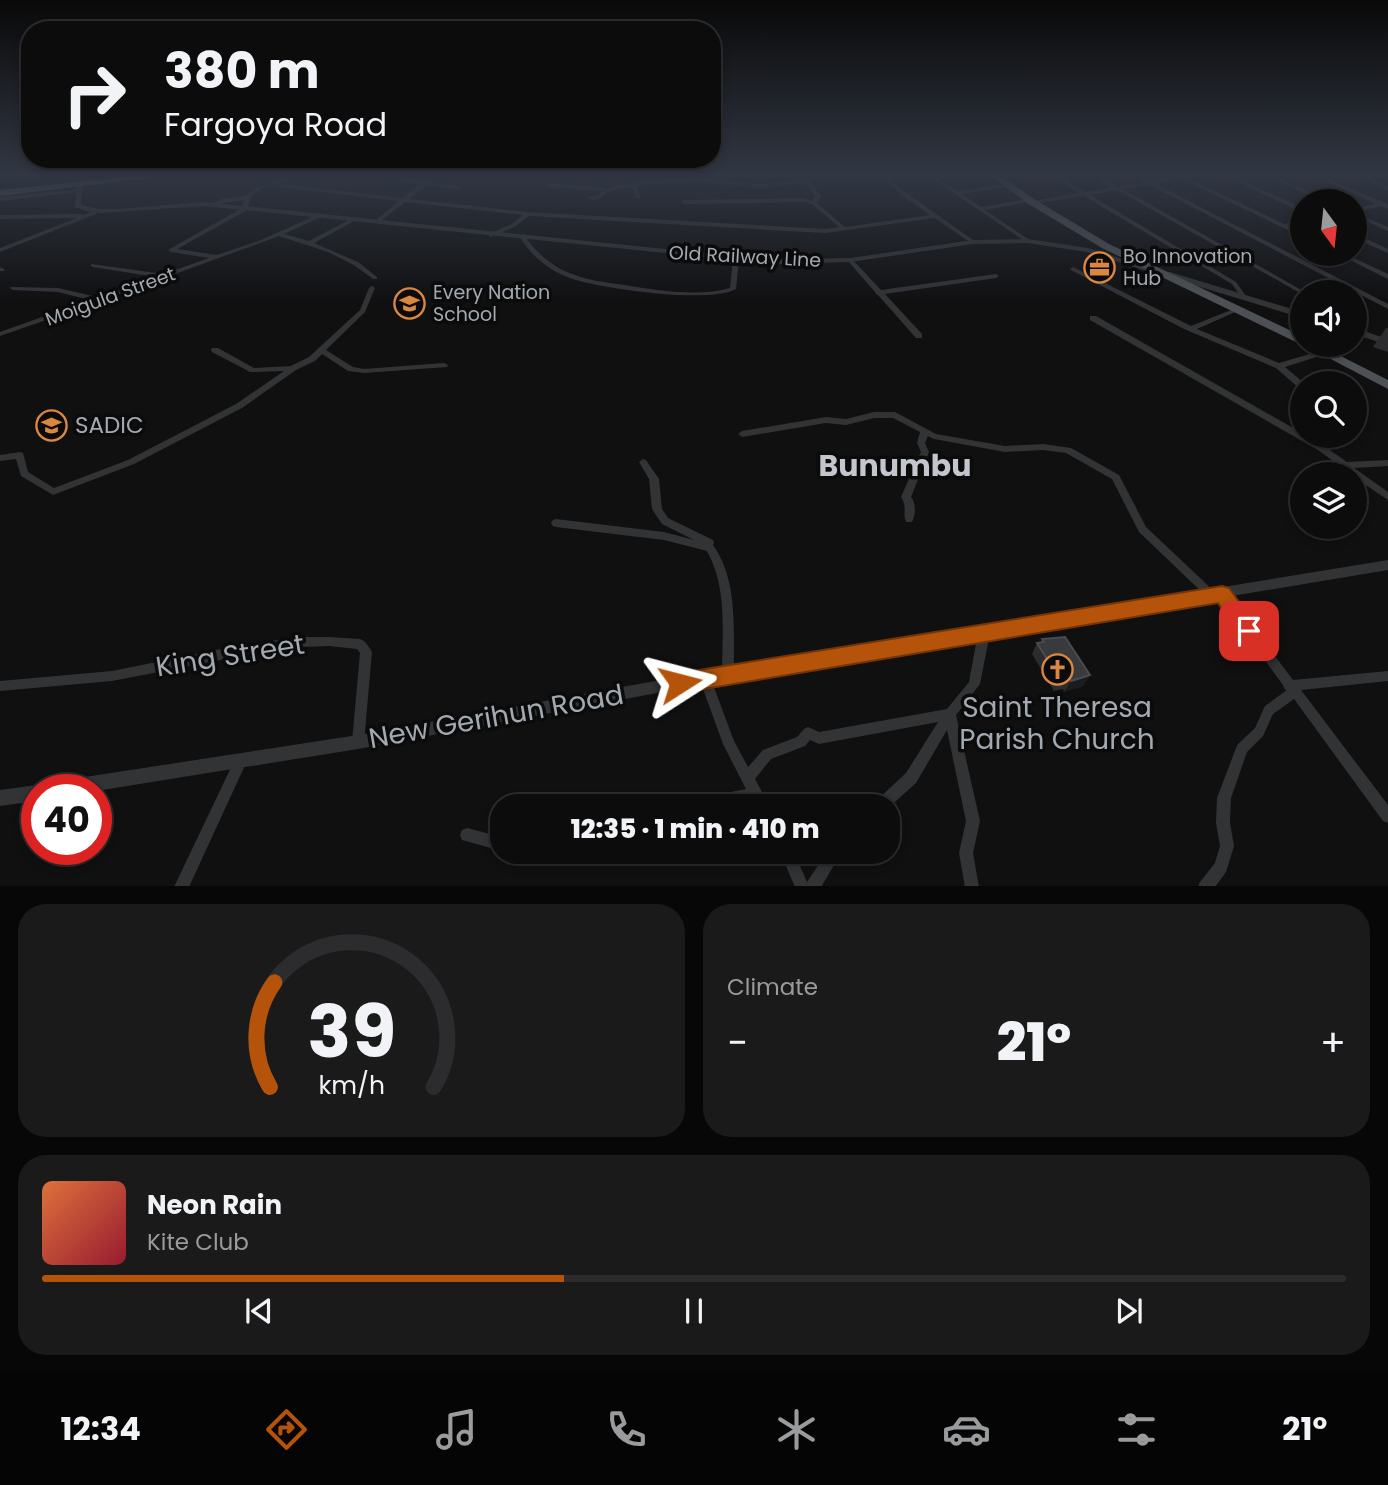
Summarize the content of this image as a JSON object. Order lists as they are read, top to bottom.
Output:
{
  "streets": {
    "street": [
      "Old Railway Line",
      "Moigula Street",
      "King Street",
      "New Gerihun Road"
    ]
  },
  "crossings": [
    ["King Street", "New Gerihun Road"]
  ],
  "districts": ["Bunumbu"],
  "places": {
    "office": ["Bo Innovation Hub"],
    "school or university": ["Every Nation School", "SADIC"],
    "church": ["Saint Theresa Parish Church"]
  },
  "north": "bottom",
  "page": {
    "turn": ["380 m", "Fargoya Road"],
    "limit": "40",
    "trip": "12:35 · 1 min · 410 m",
    "tile": "Climate",
    "heat": ["−", "21°", "+"],
    "song": ["Neon Rain", "Kite Club"],
    "tabs": ["12:34", "21°"],
    "gauge": ["39", "km/h"]
  }
}
